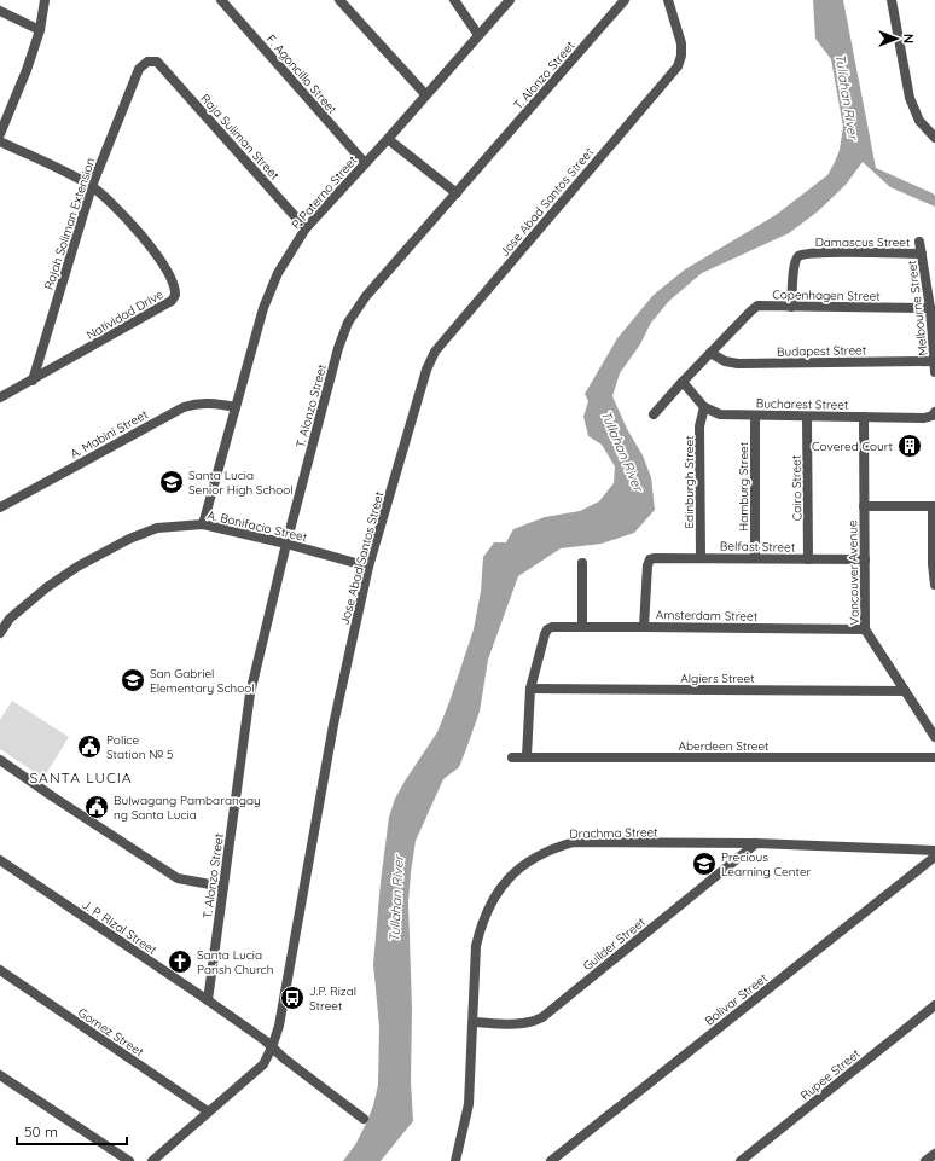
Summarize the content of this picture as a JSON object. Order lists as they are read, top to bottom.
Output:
{
  "streets": {
    "street": [
      "F. Agoncillo Street",
      "T. Alonzo Street",
      "Raja Suliman Street",
      "P. Paterno Street",
      "Jose Abad Santos Street",
      "Rajah Soliman Extension",
      "Damascus Street",
      "Copenhagen Street",
      "Melbourne Street",
      "Natividad Drive",
      "Budapest Street",
      "Bucharest Street",
      "A. Mabini Street",
      "Edinburgh Street",
      "Hamburg Street",
      "Cairo Street",
      "A. Bonifacio Street",
      "Belfast Street",
      "Vancouver Avenue",
      "Amsterdam Street",
      "Algiers Street",
      "Aberdeen Street",
      "Drachma Street",
      "J. P. Rizal Street",
      "Guilder Street",
      "Bolivar Street",
      "Gomez Street",
      "Rupee Street"
    ]
  },
  "crossings": [
    ["F. Agoncillo Street", "P. Paterno Street"],
    ["T. Alonzo Street", "A. Bonifacio Street"],
    ["T. Alonzo Street", "J. P. Rizal Street"],
    ["Raja Suliman Street", "P. Paterno Street"],
    ["Raja Suliman Street", "Rajah Soliman Extension"],
    ["P. Paterno Street", "A. Mabini Street"],
    ["P. Paterno Street", "A. Bonifacio Street"],
    ["Jose Abad Santos Street", "A. Bonifacio Street"],
    ["Jose Abad Santos Street", "J. P. Rizal Street"],
    ["Jose Abad Santos Street", "Gomez Street"],
    ["Rajah Soliman Extension", "Natividad Drive"],
    ["Damascus Street", "Copenhagen Street"],
    ["Damascus Street", "Melbourne Street"],
    ["Copenhagen Street", "Melbourne Street"],
    ["Copenhagen Street", "Budapest Street"],
    ["Melbourne Street", "Budapest Street"],
    ["Bucharest Street", "Edinburgh Street"],
    ["Bucharest Street", "Hamburg Street"],
    ["Bucharest Street", "Cairo Street"],
    ["Bucharest Street", "Vancouver Avenue"],
    ["Edinburgh Street", "Belfast Street"],
    ["Hamburg Street", "Belfast Street"],
    ["Cairo Street", "Belfast Street"],
    ["Belfast Street", "Vancouver Avenue"],
    ["Belfast Street", "Amsterdam Street"],
    ["Vancouver Avenue", "Amsterdam Street"],
    ["Vancouver Avenue", "Algiers Street"],
    ["Amsterdam Street", "Algiers Street"],
    ["Drachma Street", "Guilder Street"]
  ],
  "districts": ["SANTA LUCIA"],
  "water": ["Tullahan River"],
  "places": {
    "building": ["Covered Court"],
    "school or university": ["Santa Lucia Senior High School", "San Gabriel Elementary School", "Precious Learning Center"],
    "public building": ["Police Station № 5", "Bulwagang Pambarangay ng Santa Lucia"],
    "church": ["Santa Lucia Parish Church"],
    "bus stop": ["J.P. Rizal Street"]
  },
  "scale_bar": "50 m",
  "north": "right"
}
